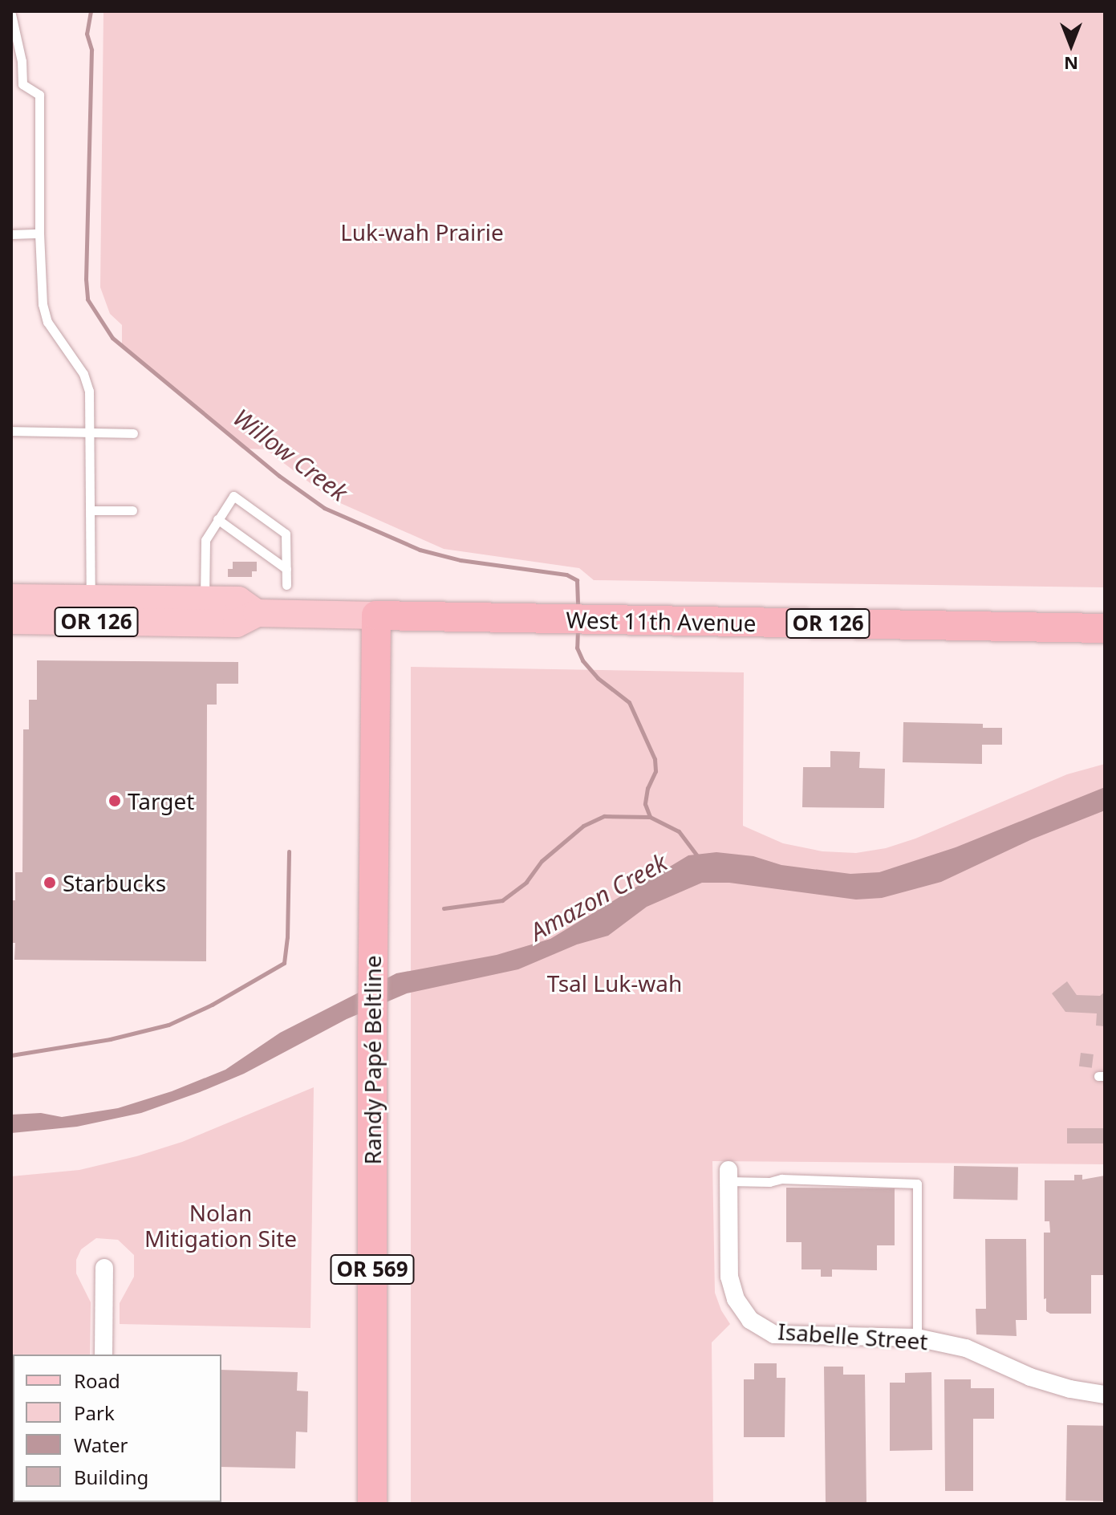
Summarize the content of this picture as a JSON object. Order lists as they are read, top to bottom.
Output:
{
  "streets": {
    "highway": [
      "West 11th Avenue",
      "OR 126",
      "Randy Papé Beltline",
      "OR 569"
    ],
    "street": ["Isabelle Street"]
  },
  "crossings": [
    ["West 11th Avenue", "Randy Papé Beltline"]
  ],
  "water": ["Willow Creek", "Amazon Creek"],
  "parks": ["Luk-wah Prairie", "Tsal Luk-wah", "Nolan Mitigation Site"],
  "places": ["Target", "Starbucks"],
  "legend": [
    "Road",
    "Park",
    "Water",
    "Building"
  ],
  "north": "bottom"
}
